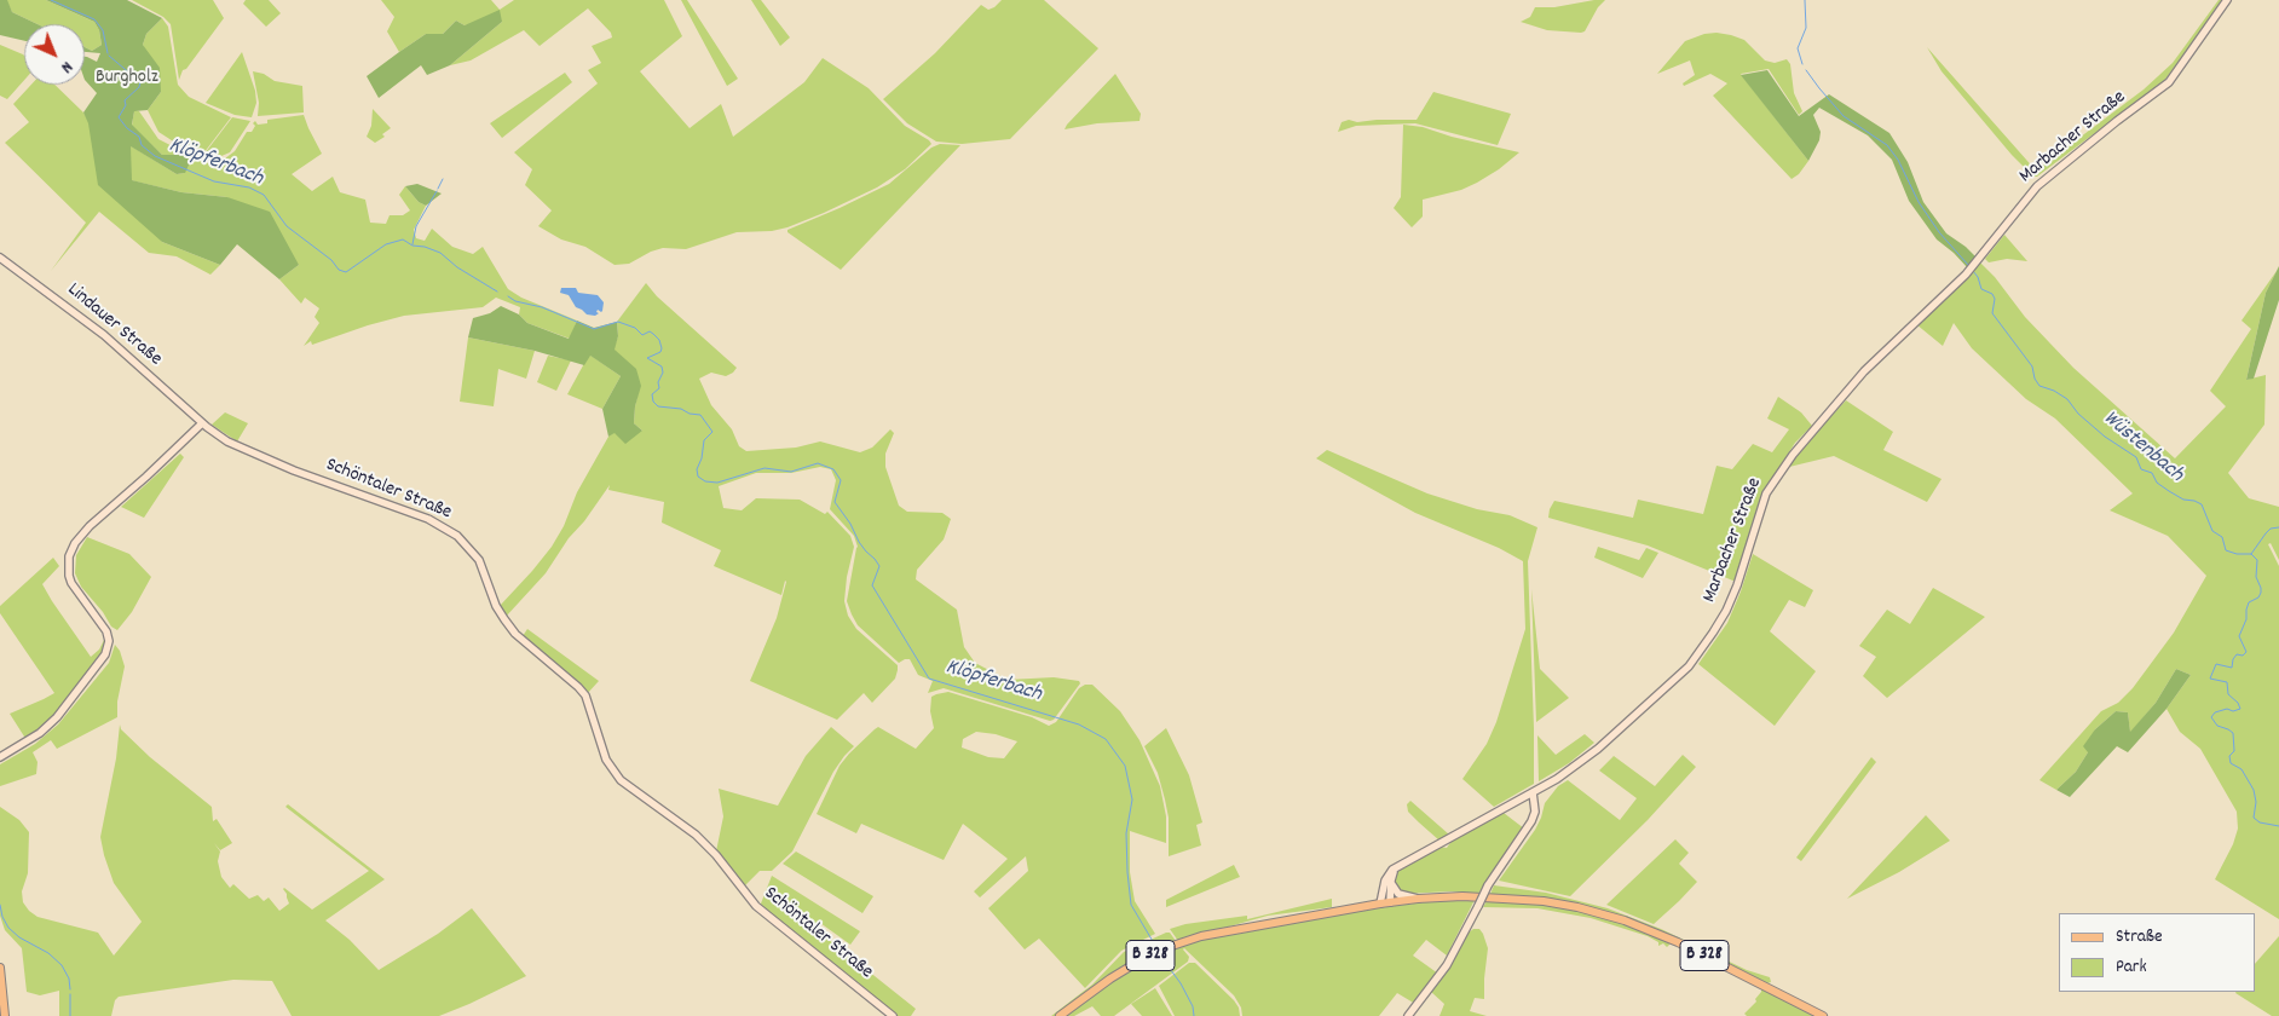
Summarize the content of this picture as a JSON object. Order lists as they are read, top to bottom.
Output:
{
  "streets": {
    "main road": ["B 328"],
    "street": ["Marbacher Straße", "Lindauer Straße", "Schöntaler Straße"]
  },
  "crossings": [
    ["Lindauer Straße", "Schöntaler Straße"]
  ],
  "water": ["Klöpferbach", "Wüstenbach"],
  "parks": ["Burgholz"],
  "legend": ["Straße", "Park"],
  "north": "bottom right"
}
